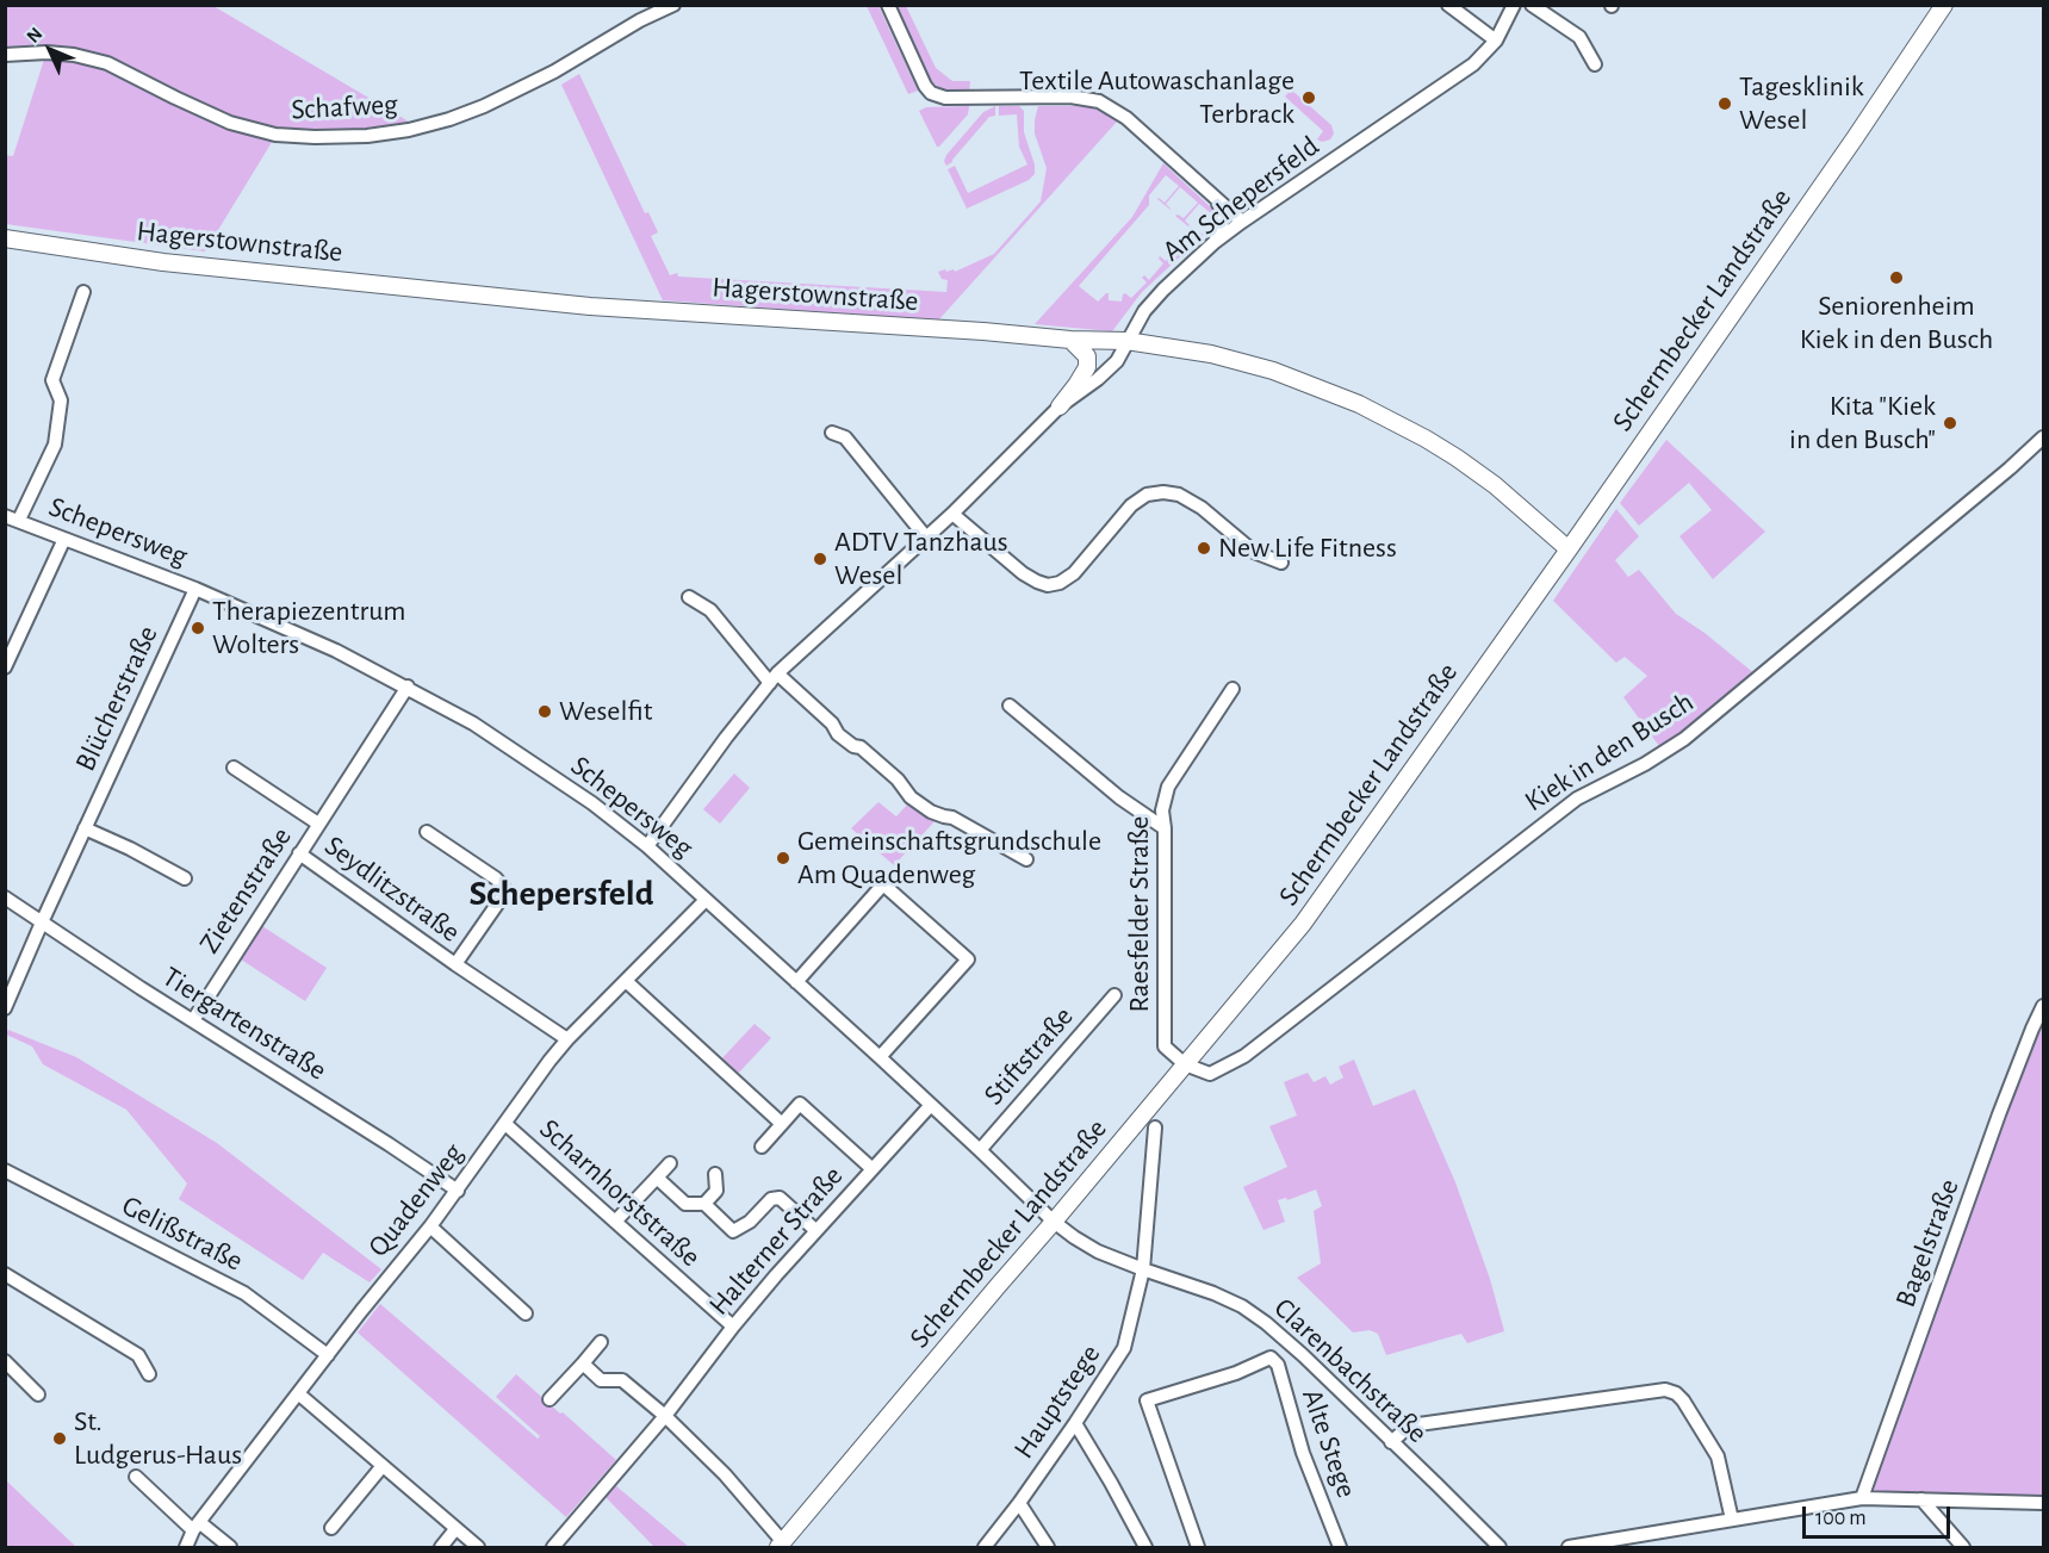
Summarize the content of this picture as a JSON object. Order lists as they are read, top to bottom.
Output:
{
  "streets": {
    "main road": ["Hagerstownstraße", "Schermbecker Landstraße"],
    "street": [
      "Schafweg",
      "Am Schepersfeld",
      "Schepersweg",
      "Blücherstraße",
      "Kiek in den Busch",
      "Seydlitzstraße",
      "Zietenstraße",
      "Raesfelder Straße",
      "Tiergartenstraße",
      "Stiftstraße",
      "Scharnhorststraße",
      "Quadenweg",
      "Gelißstraße",
      "Halterner Straße",
      "Bagelstraße",
      "Clarenbachstraße",
      "Hauptstege",
      "Alte Stege"
    ]
  },
  "crossings": [
    ["Am Schepersfeld", "Hagerstownstraße"],
    ["Am Schepersfeld", "Schepersweg"],
    ["Hagerstownstraße", "Schermbecker Landstraße"],
    ["Schermbecker Landstraße", "Schepersweg"],
    ["Schermbecker Landstraße", "Kiek in den Busch"],
    ["Schermbecker Landstraße", "Raesfelder Straße"],
    ["Schermbecker Landstraße", "Clarenbachstraße"],
    ["Schepersweg", "Blücherstraße"],
    ["Schepersweg", "Zietenstraße"],
    ["Schepersweg", "Stiftstraße"],
    ["Schepersweg", "Quadenweg"],
    ["Schepersweg", "Halterner Straße"],
    ["Schepersweg", "Clarenbachstraße"],
    ["Blücherstraße", "Tiergartenstraße"],
    ["Kiek in den Busch", "Raesfelder Straße"],
    ["Seydlitzstraße", "Zietenstraße"],
    ["Seydlitzstraße", "Quadenweg"],
    ["Zietenstraße", "Tiergartenstraße"],
    ["Tiergartenstraße", "Quadenweg"],
    ["Scharnhorststraße", "Quadenweg"],
    ["Scharnhorststraße", "Halterner Straße"],
    ["Quadenweg", "Gelißstraße"],
    ["Clarenbachstraße", "Hauptstege"]
  ],
  "districts": ["Schepersfeld"],
  "places": [
    "Textile Autowaschanlage Terbrack",
    "Tagesklinik Wesel",
    "Seniorenheim Kiek in den Busch",
    "Kita \"Kiek in den Busch\"",
    "New Life Fitness",
    "ADTV Tanzhaus Wesel",
    "Therapiezentrum Wolters",
    "Weselfit",
    "Gemeinschaftsgrundschule Am Quadenweg",
    "St. Ludgerus-Haus"
  ],
  "scale_bar": "100 m",
  "north": "top left"
}
